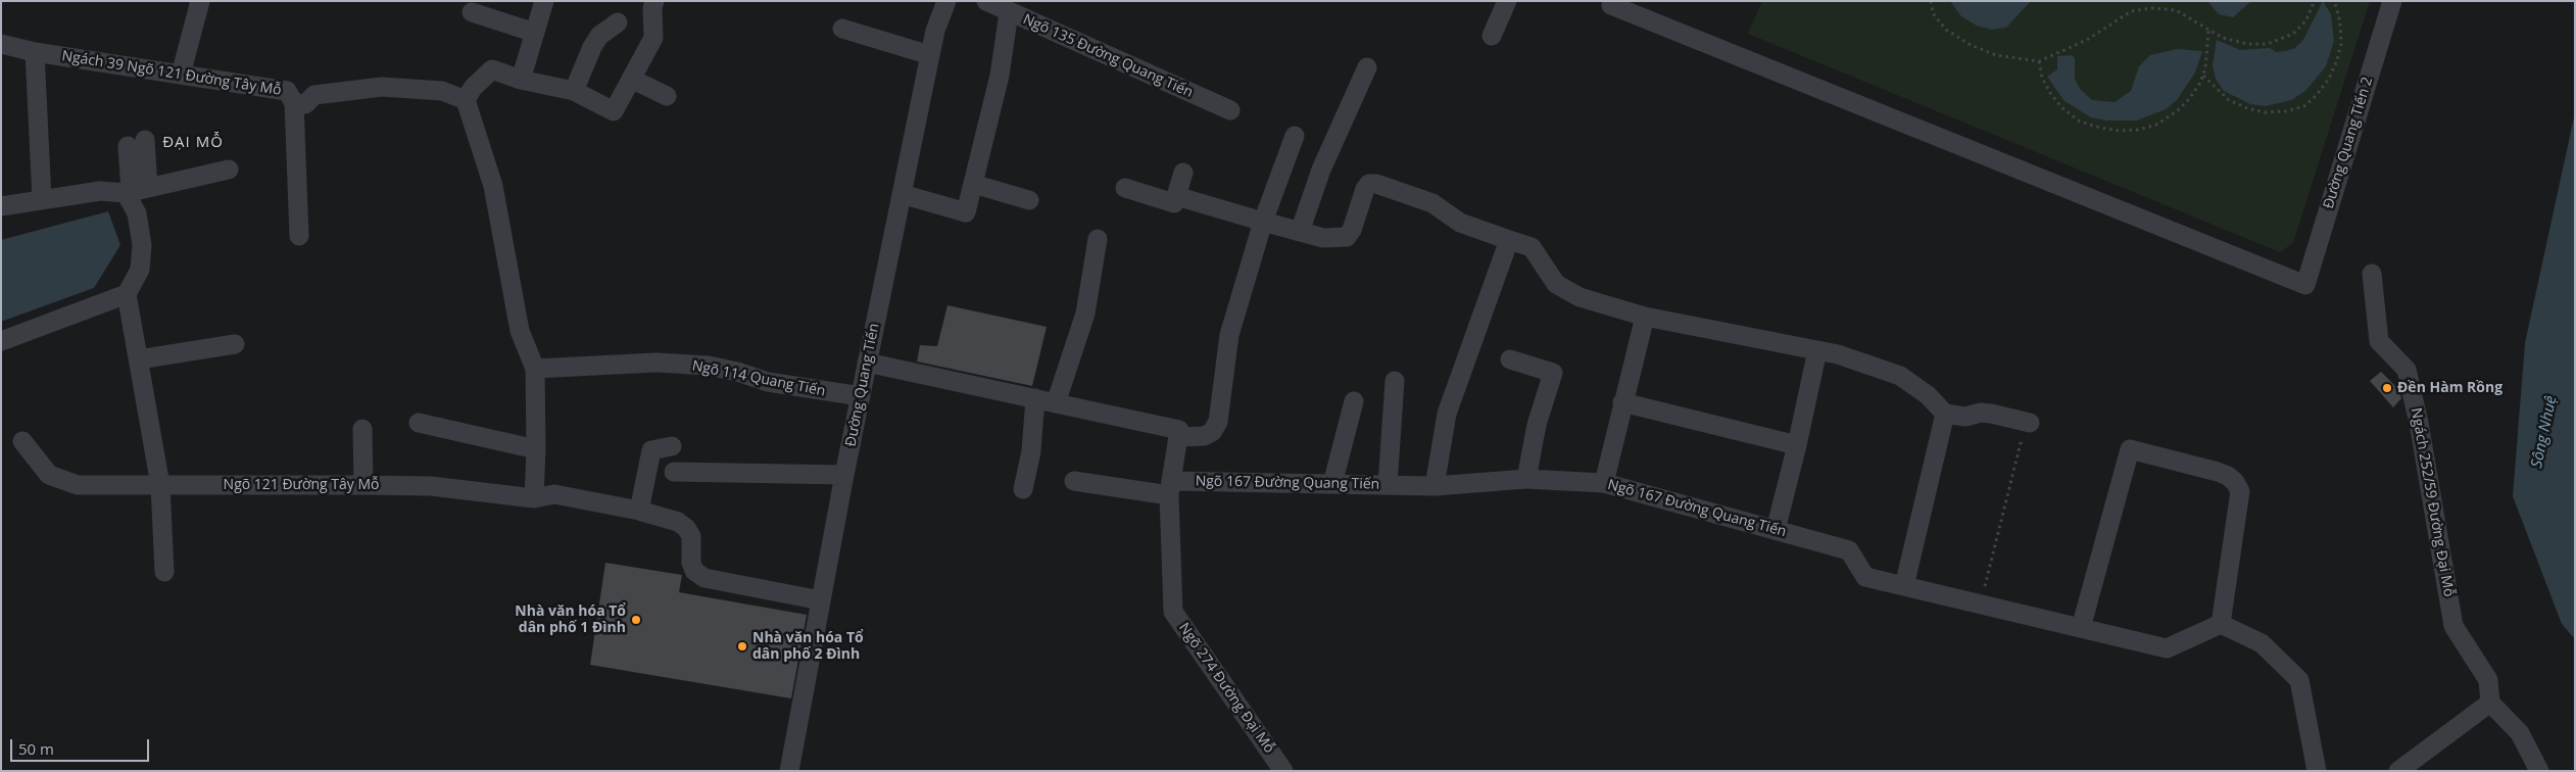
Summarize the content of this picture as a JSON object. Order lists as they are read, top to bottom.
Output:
{
  "streets": {
    "street": [
      "Ngõ 135 Đường Quang Tiến",
      "Ngách 39 Ngõ 121 Đường Tây Mỗ",
      "Đường Quang Tiến 2",
      "Ngõ 114 Quang Tiến",
      "Đường Quang Tiến",
      "Ngõ 167 Đường Quang Tiến",
      "Ngõ 121 Đường Tây Mỗ",
      "Ngách 252/59 Đường Đại Mỗ",
      "Ngõ 274 Đường Đại Mỗ"
    ]
  },
  "crossings": [
    ["Ngõ 114 Quang Tiến", "Đường Quang Tiến"],
    ["Đường Quang Tiến", "Ngõ 121 Đường Tây Mỗ"],
    ["Ngõ 167 Đường Quang Tiến", "Ngõ 274 Đường Đại Mỗ"]
  ],
  "districts": ["ĐẠI MỖ"],
  "water": ["Sông Nhuệ"],
  "places": ["Đền Hàm Rồng", "Nhà văn hóa Tổ dân phố 1 Đình", "Nhà văn hóa Tổ dân phố 2 Đình"],
  "scale_bar": "50 m"
}
